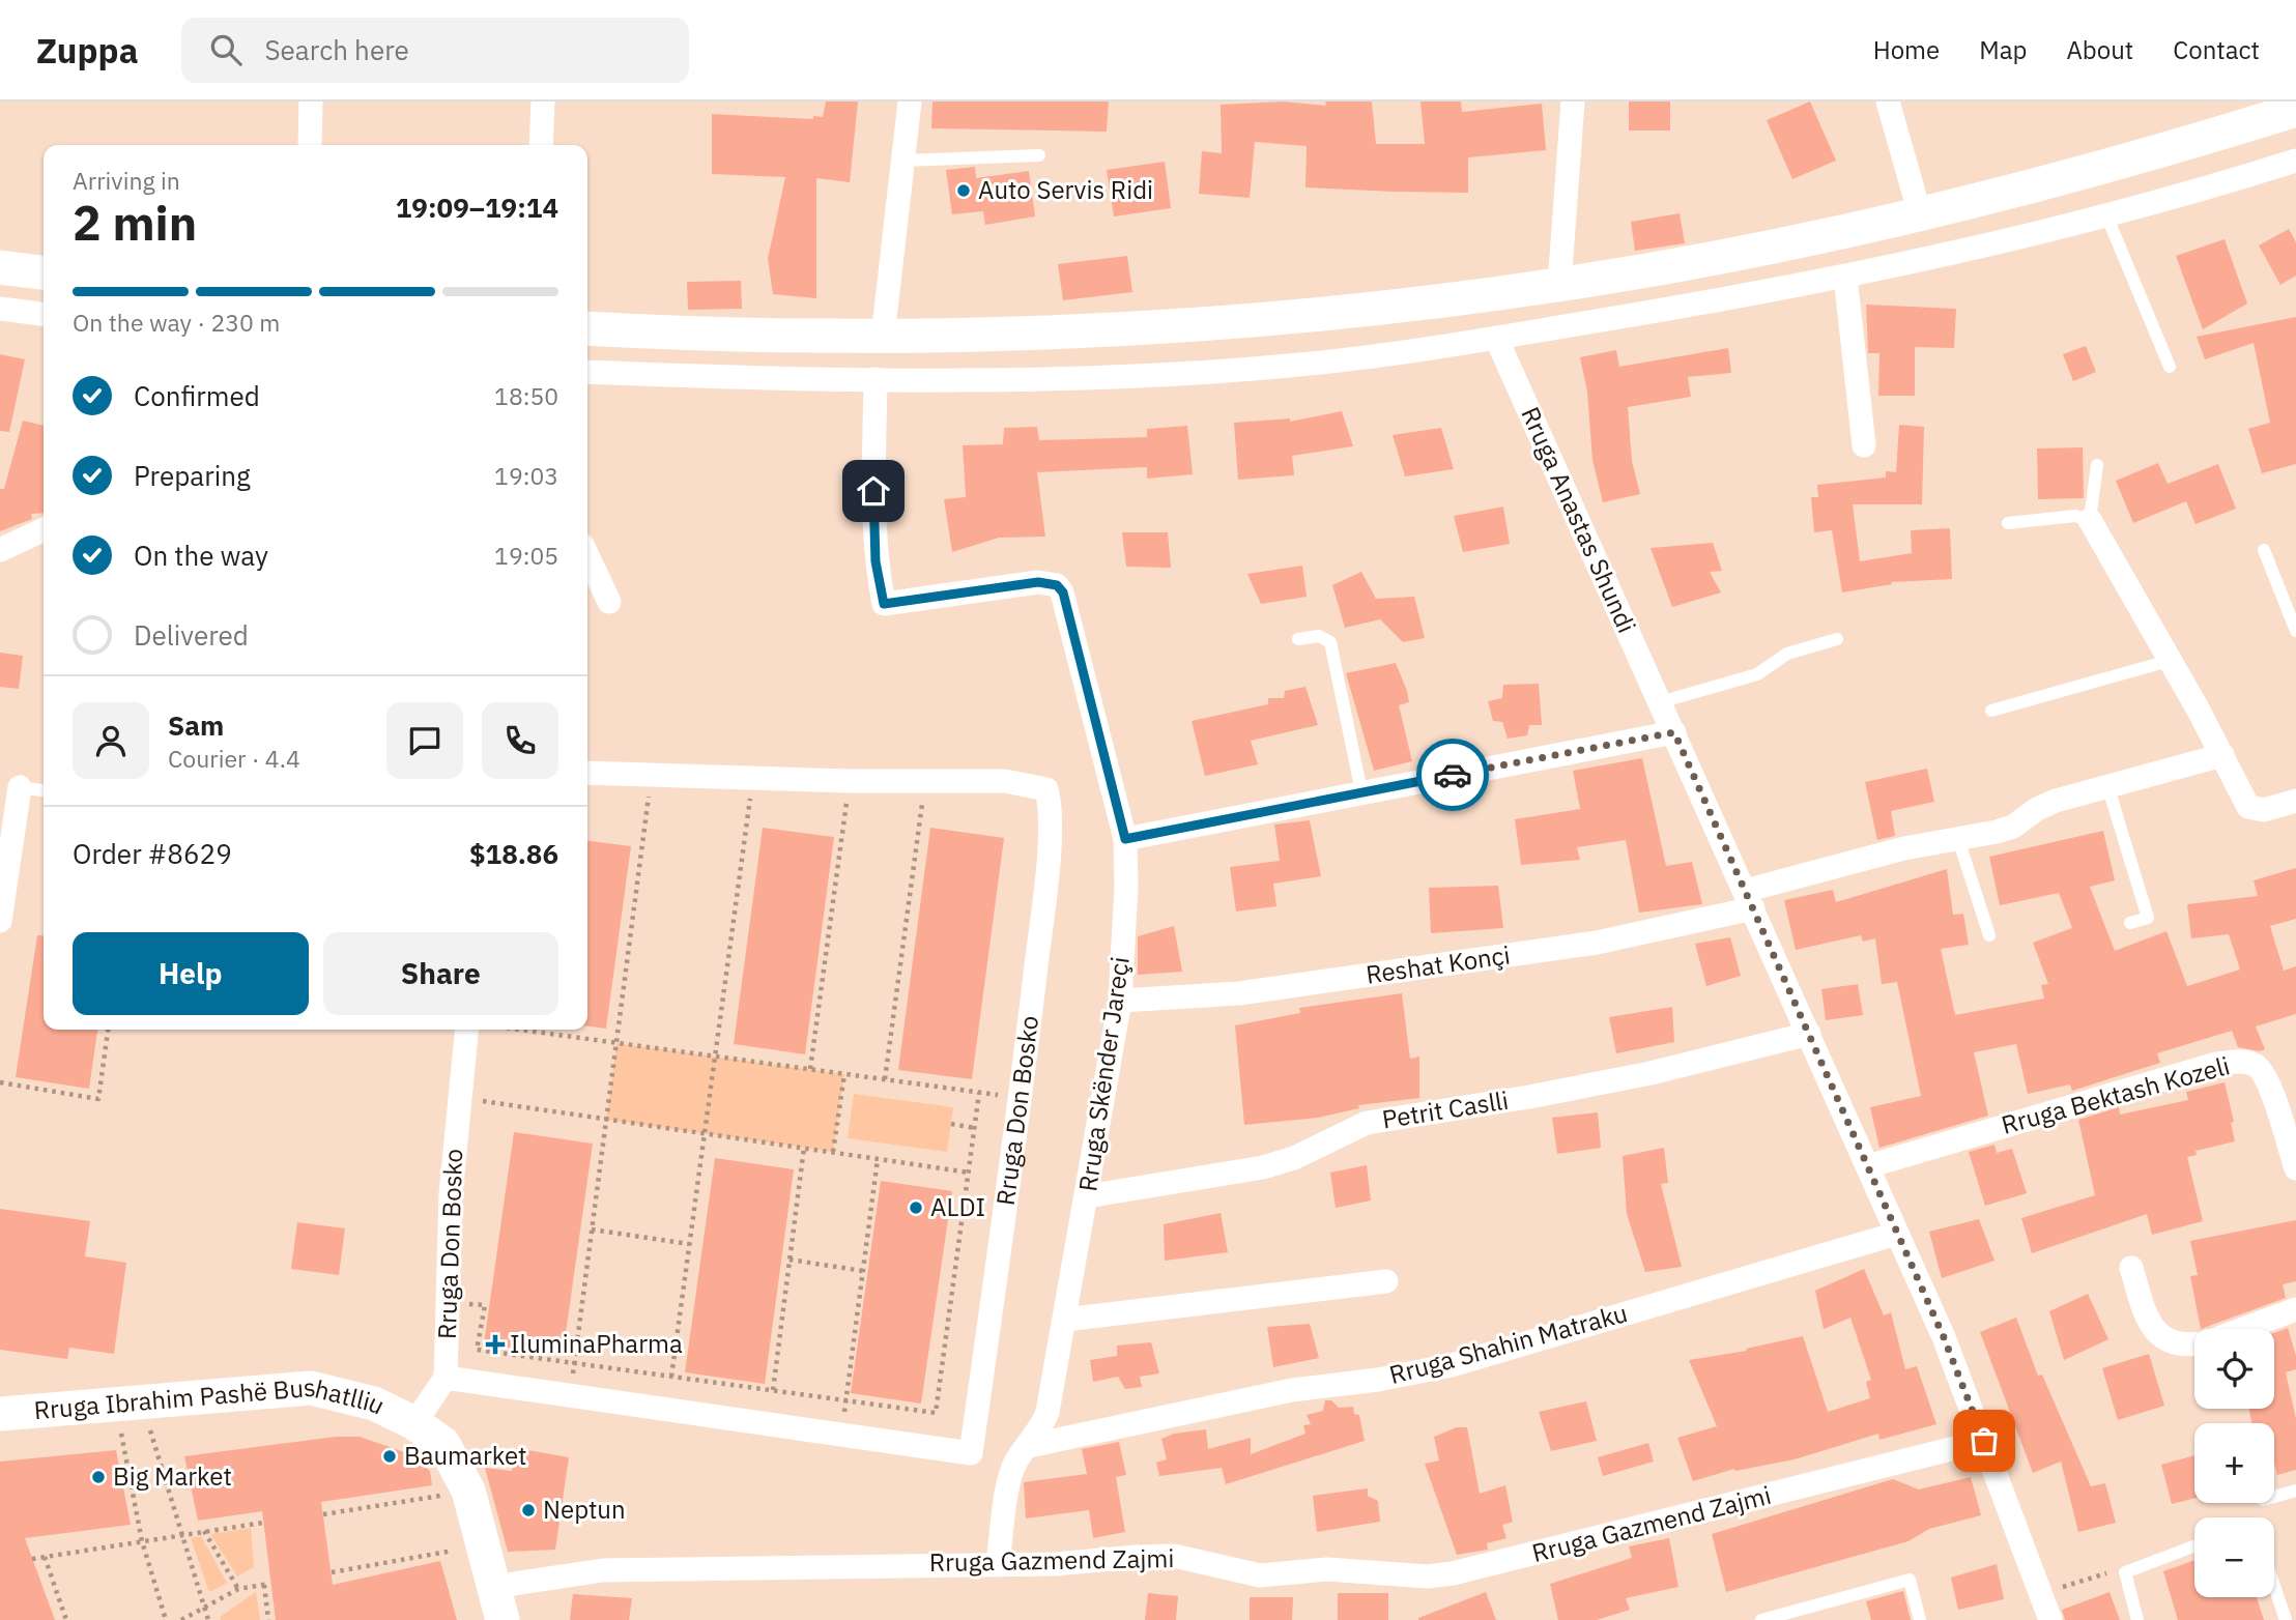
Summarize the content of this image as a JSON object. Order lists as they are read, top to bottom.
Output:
{
  "streets": {
    "street": [
      "Rruga Anastas Shundi",
      "Reshat Konçi",
      "Rruga Skënder Jareçi",
      "Rruga Bektash Kozeli",
      "Rruga Don Bosko",
      "Petrit Caslli",
      "Rruga Shahin Matraku",
      "Rruga Ibrahim Pashë Bushatlliu",
      "Rruga Gazmend Zajmi"
    ]
  },
  "crossings": [
    ["Rruga Anastas Shundi", "Reshat Konçi"],
    ["Rruga Anastas Shundi", "Rruga Bektash Kozeli"],
    ["Rruga Anastas Shundi", "Petrit Caslli"],
    ["Rruga Anastas Shundi", "Rruga Shahin Matraku"],
    ["Rruga Anastas Shundi", "Rruga Gazmend Zajmi"],
    ["Reshat Konçi", "Rruga Skënder Jareçi"],
    ["Rruga Skënder Jareçi", "Petrit Caslli"],
    ["Rruga Skënder Jareçi", "Rruga Shahin Matraku"],
    ["Rruga Skënder Jareçi", "Rruga Gazmend Zajmi"]
  ],
  "places": {
    "other": [
      "Auto Servis Ridi",
      "ALDI",
      "Baumarket",
      "Big Market",
      "Neptun"
    ],
    "health": ["IluminaPharma"]
  },
  "page": {
    "header": "Zuppa",
    "search": "Search here",
    "nav": [
      "Home",
      "Map",
      "About",
      "Contact"
    ],
    "heading": ["2 min", "Arriving in", "19:09–19:14"],
    "panel": [
      "Sam",
      "Courier · 4.4",
      "Order #8629",
      "$18.86"
    ],
    "bar": "On the way · 230 m",
    "list": [
      ["Confirmed", "18:50"],
      ["Preparing", "19:03"],
      ["On the way", "19:05"],
      "Delivered"
    ],
    "buttons": ["Help", "Share"],
    "map_buttons": ["+", "−"]
  }
}
